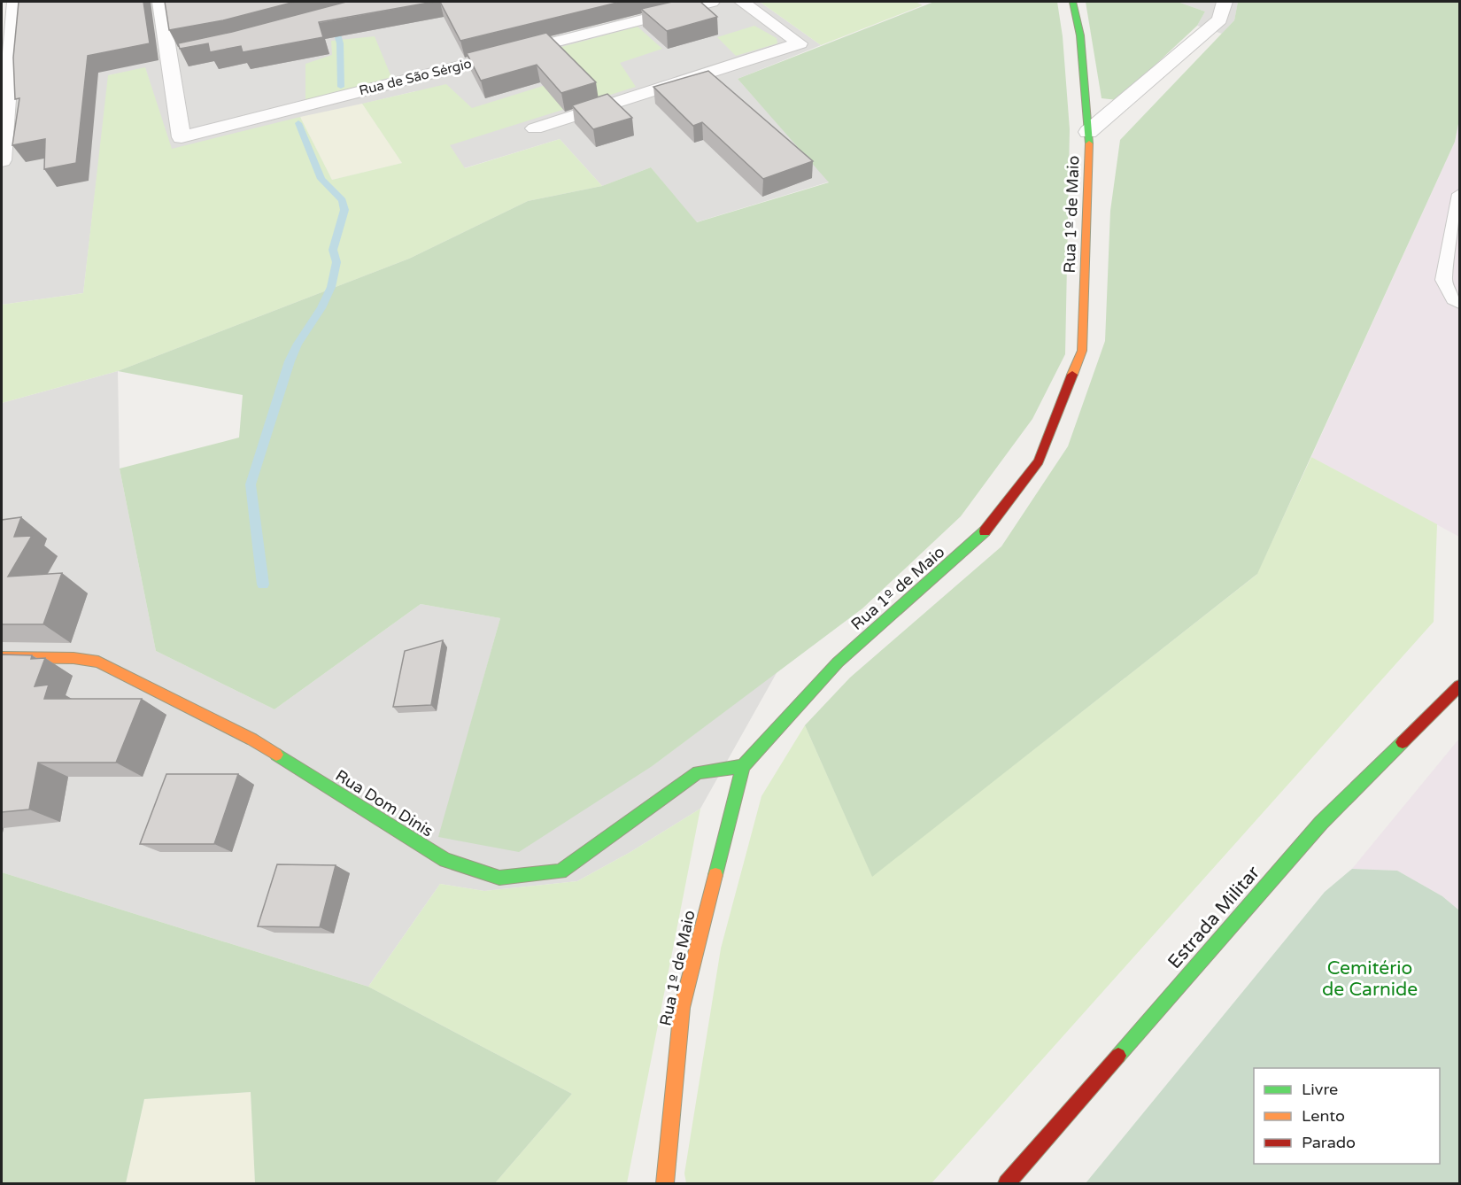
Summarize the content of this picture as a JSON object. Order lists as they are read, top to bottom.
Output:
{
  "streets": {
    "street": [
      "Rua de São Sérgio",
      "Rua 1º de Maio",
      "Rua Dom Dinis",
      "Estrada Militar"
    ]
  },
  "crossings": [
    ["Rua 1º de Maio", "Rua Dom Dinis"]
  ],
  "parks": ["Cemitério de Carnide"],
  "legend": ["Livre", "Lento", "Parado"]
}
